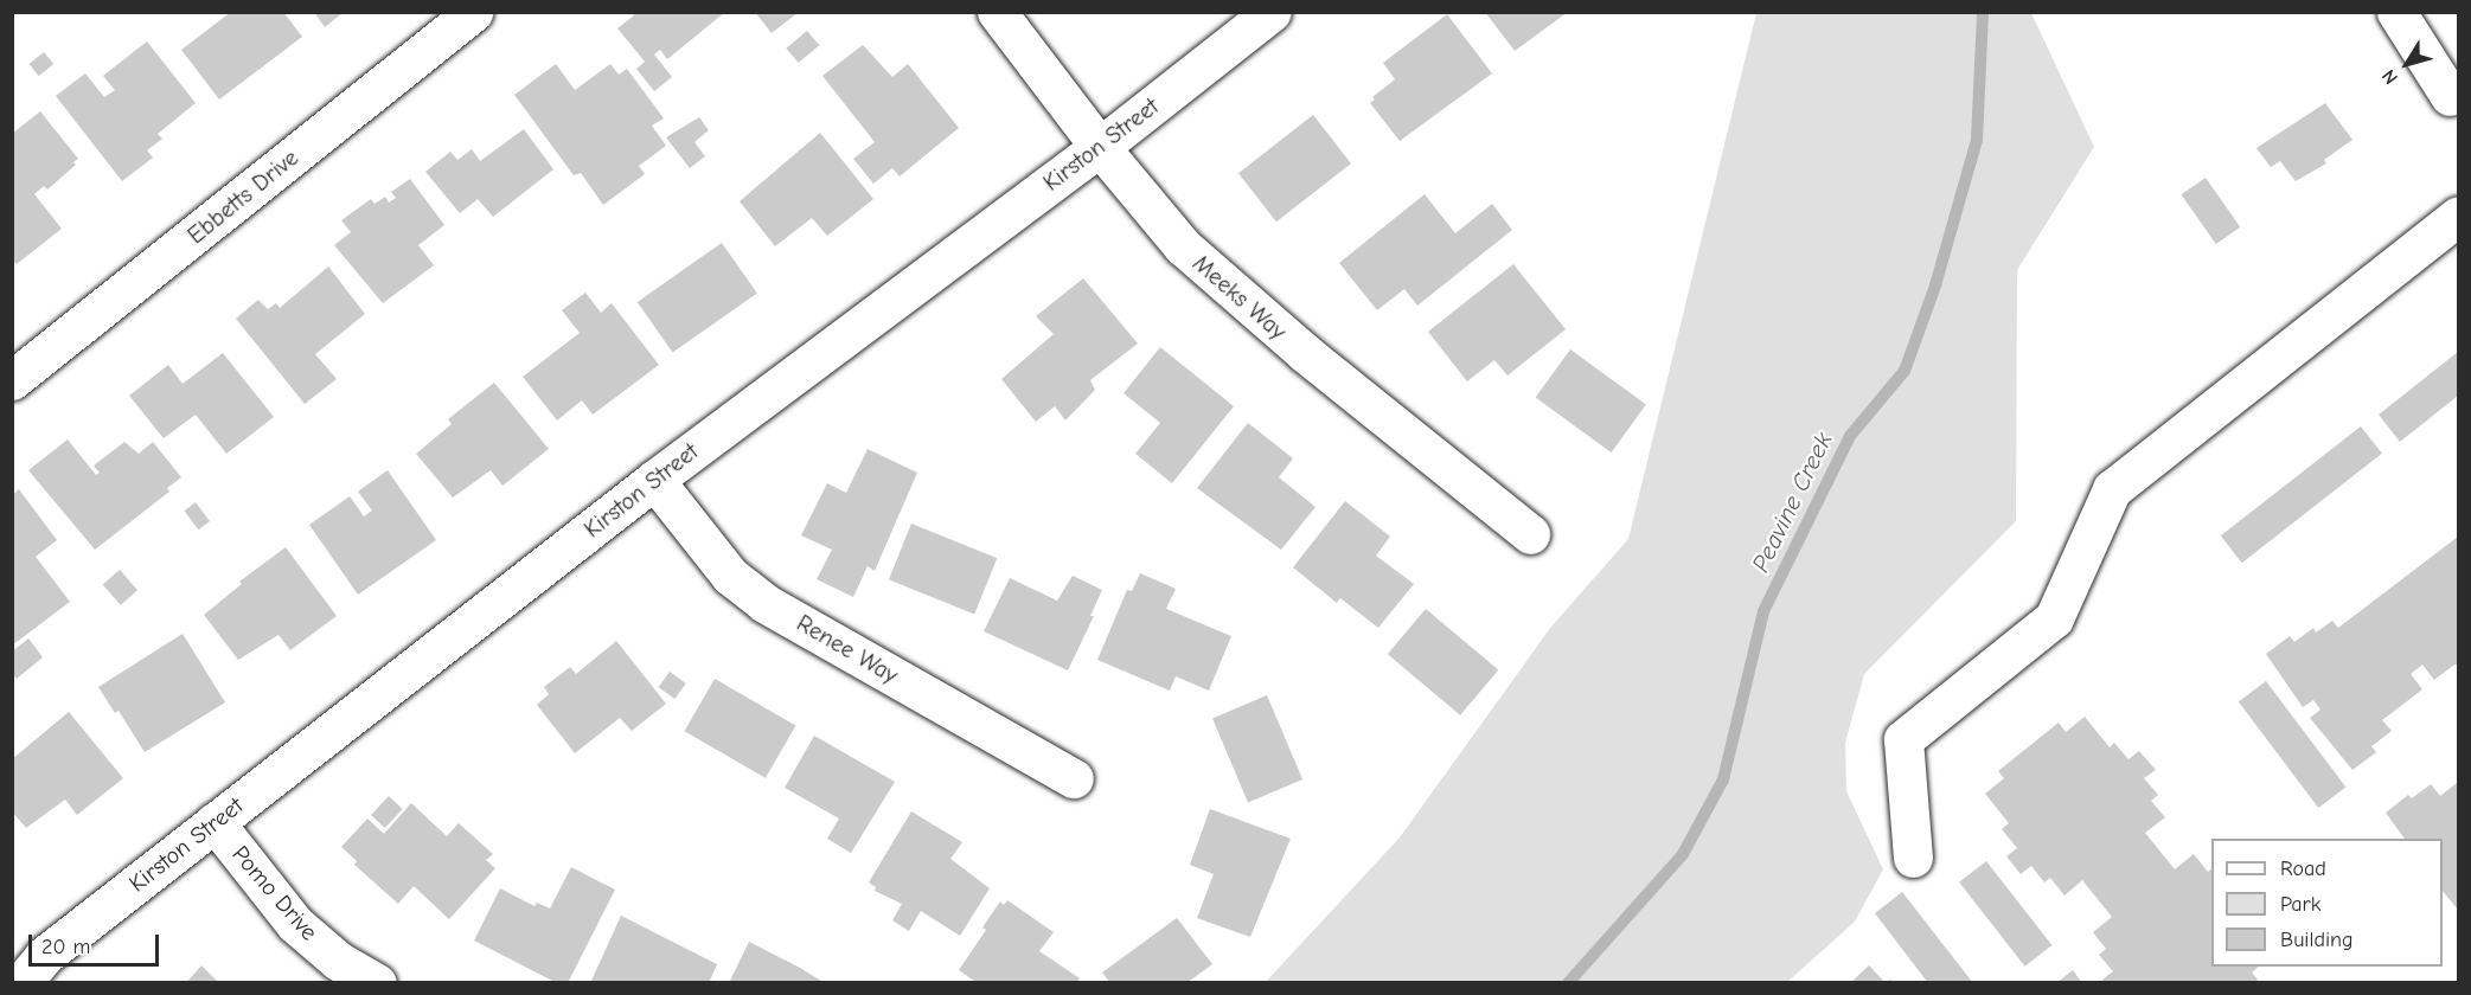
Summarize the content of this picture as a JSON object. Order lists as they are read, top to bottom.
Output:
{
  "streets": {
    "street": [
      "Kirston Street",
      "Ebbetts Drive",
      "Meeks Way",
      "Renee Way",
      "Pomo Drive"
    ]
  },
  "crossings": [
    ["Kirston Street", "Meeks Way"],
    ["Kirston Street", "Renee Way"],
    ["Kirston Street", "Pomo Drive"]
  ],
  "water": ["Peavine Creek"],
  "legend": ["Road", "Park", "Building"],
  "scale_bar": "20 m",
  "north": "bottom left"
}
